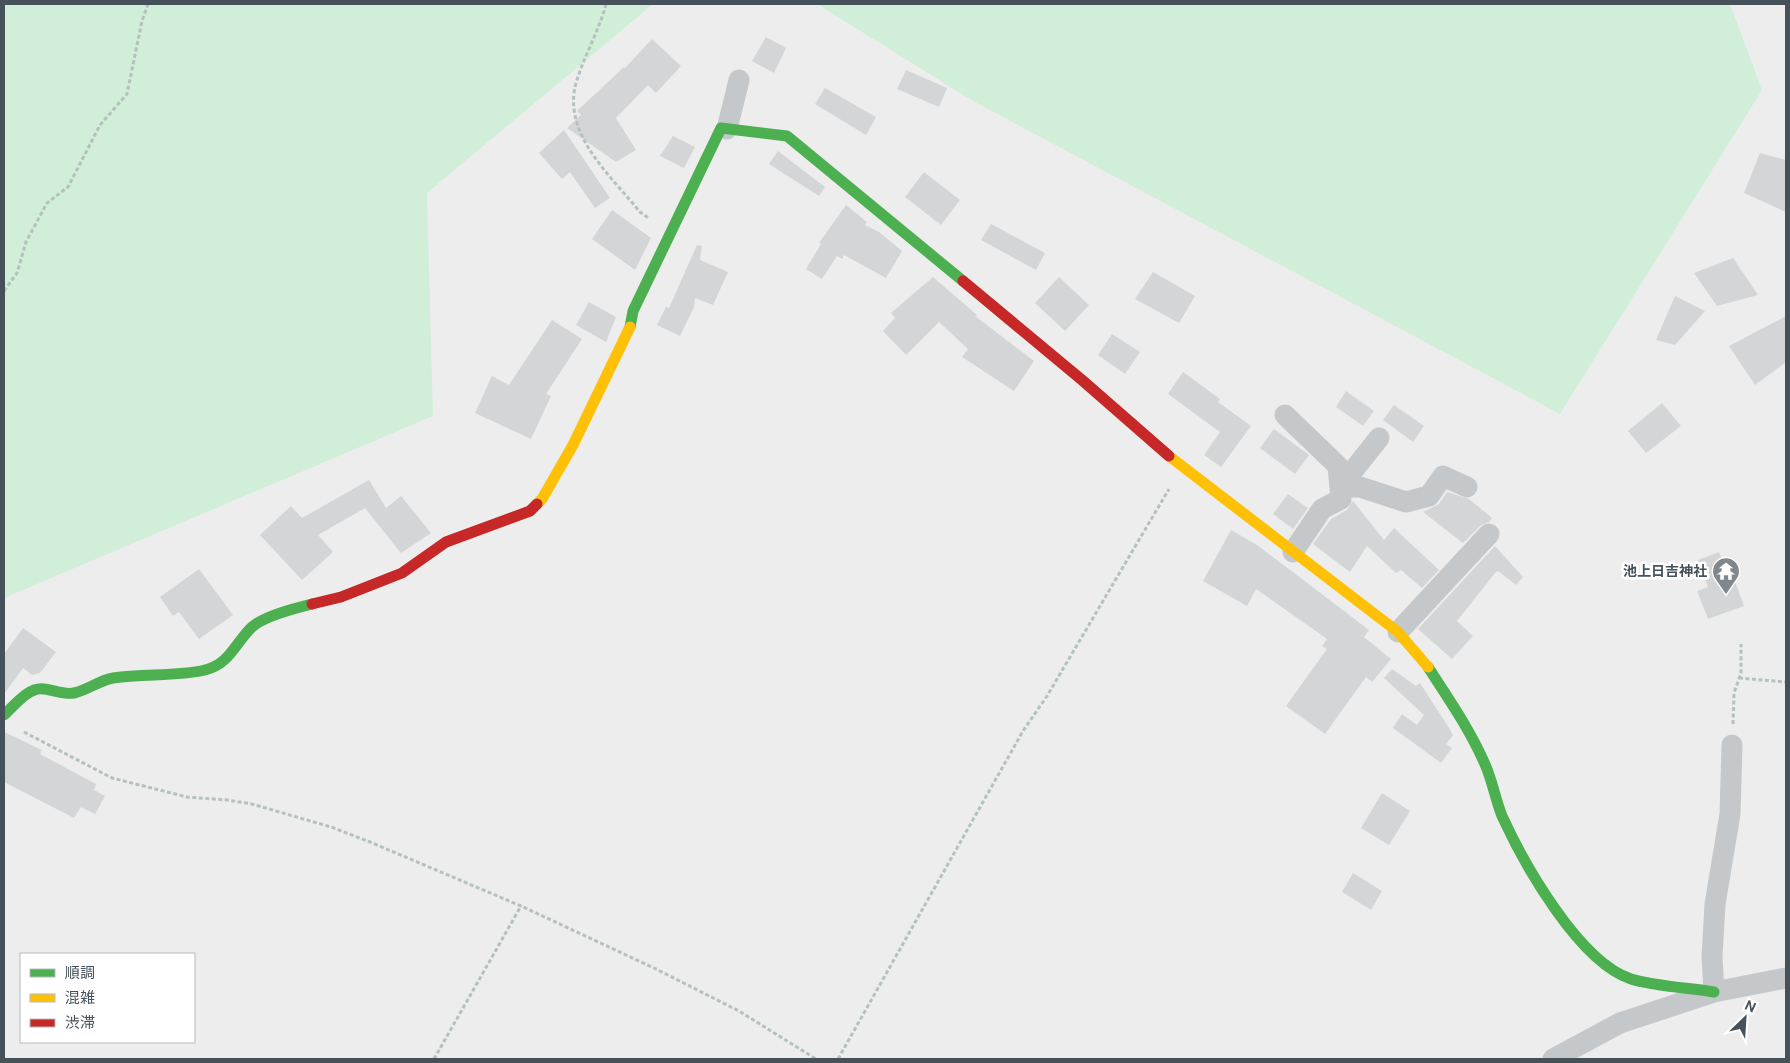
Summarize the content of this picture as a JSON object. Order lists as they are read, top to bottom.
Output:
{
  "places": {
    "temple": ["池上日吉神社"]
  },
  "legend": ["順調", "混雑", "渋滞"],
  "north": "top right"
}
